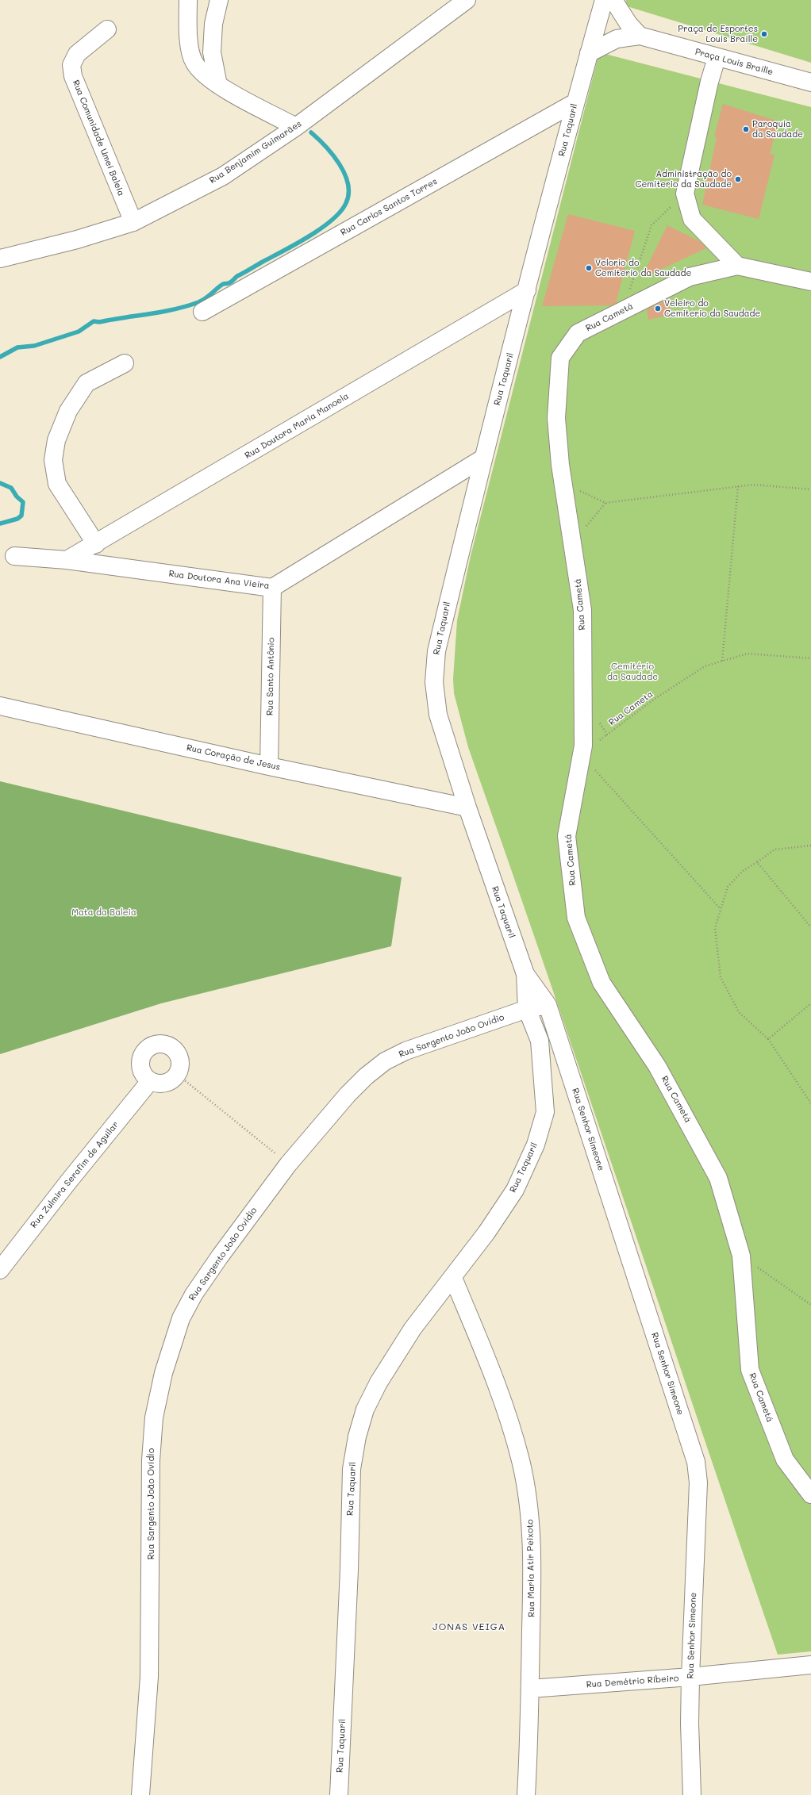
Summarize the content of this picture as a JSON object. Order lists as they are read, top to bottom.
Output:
{
  "streets": {
    "street": [
      "Praça Louis Braille",
      "Rua Taquaril",
      "Rua Comunidade Umei Baleia",
      "Rua Benjamim Guimarães",
      "Rua Carlos Santos Torres",
      "Rua Cametá",
      "Rua Doutora Maria Manoela",
      "Rua Doutora Ana Vieira",
      "Rua Santo Antônio",
      "Rua Coração de Jesus",
      "Rua Sargento João Ovídio",
      "Rua Senhor Simeone",
      "Rua Zulmira Serafim de Aguilar",
      "Rua Maria Atir Peixoto",
      "Rua Demétrio Ribeiro"
    ],
    "path": ["Rua Cameta"]
  },
  "crossings": [
    ["Praça Louis Braille", "Rua Taquaril"],
    ["Rua Taquaril", "Rua Carlos Santos Torres"],
    ["Rua Taquaril", "Rua Doutora Maria Manoela"],
    ["Rua Taquaril", "Rua Doutora Ana Vieira"],
    ["Rua Taquaril", "Rua Coração de Jesus"],
    ["Rua Taquaril", "Rua Sargento João Ovídio"],
    ["Rua Taquaril", "Rua Senhor Simeone"],
    ["Rua Taquaril", "Rua Maria Atir Peixoto"],
    ["Rua Comunidade Umei Baleia", "Rua Benjamim Guimarães"],
    ["Rua Doutora Maria Manoela", "Rua Doutora Ana Vieira"],
    ["Rua Doutora Ana Vieira", "Rua Santo Antônio"],
    ["Rua Santo Antônio", "Rua Coração de Jesus"],
    ["Rua Sargento João Ovídio", "Rua Senhor Simeone"],
    ["Rua Senhor Simeone", "Rua Demétrio Ribeiro"],
    ["Rua Maria Atir Peixoto", "Rua Demétrio Ribeiro"]
  ],
  "districts": ["JONAS VEIGA"],
  "parks": ["Cemitério da Saudade", "Mata da Baleia"],
  "places": [
    "Praça de Esportes Louis Braille",
    "Paroquia da Saudade",
    "Administração do Cemiterio da Saudade",
    "Velorio do Cemiterio da Saudade",
    "Veleiro do Cemiterio da Saudade"
  ]
}
